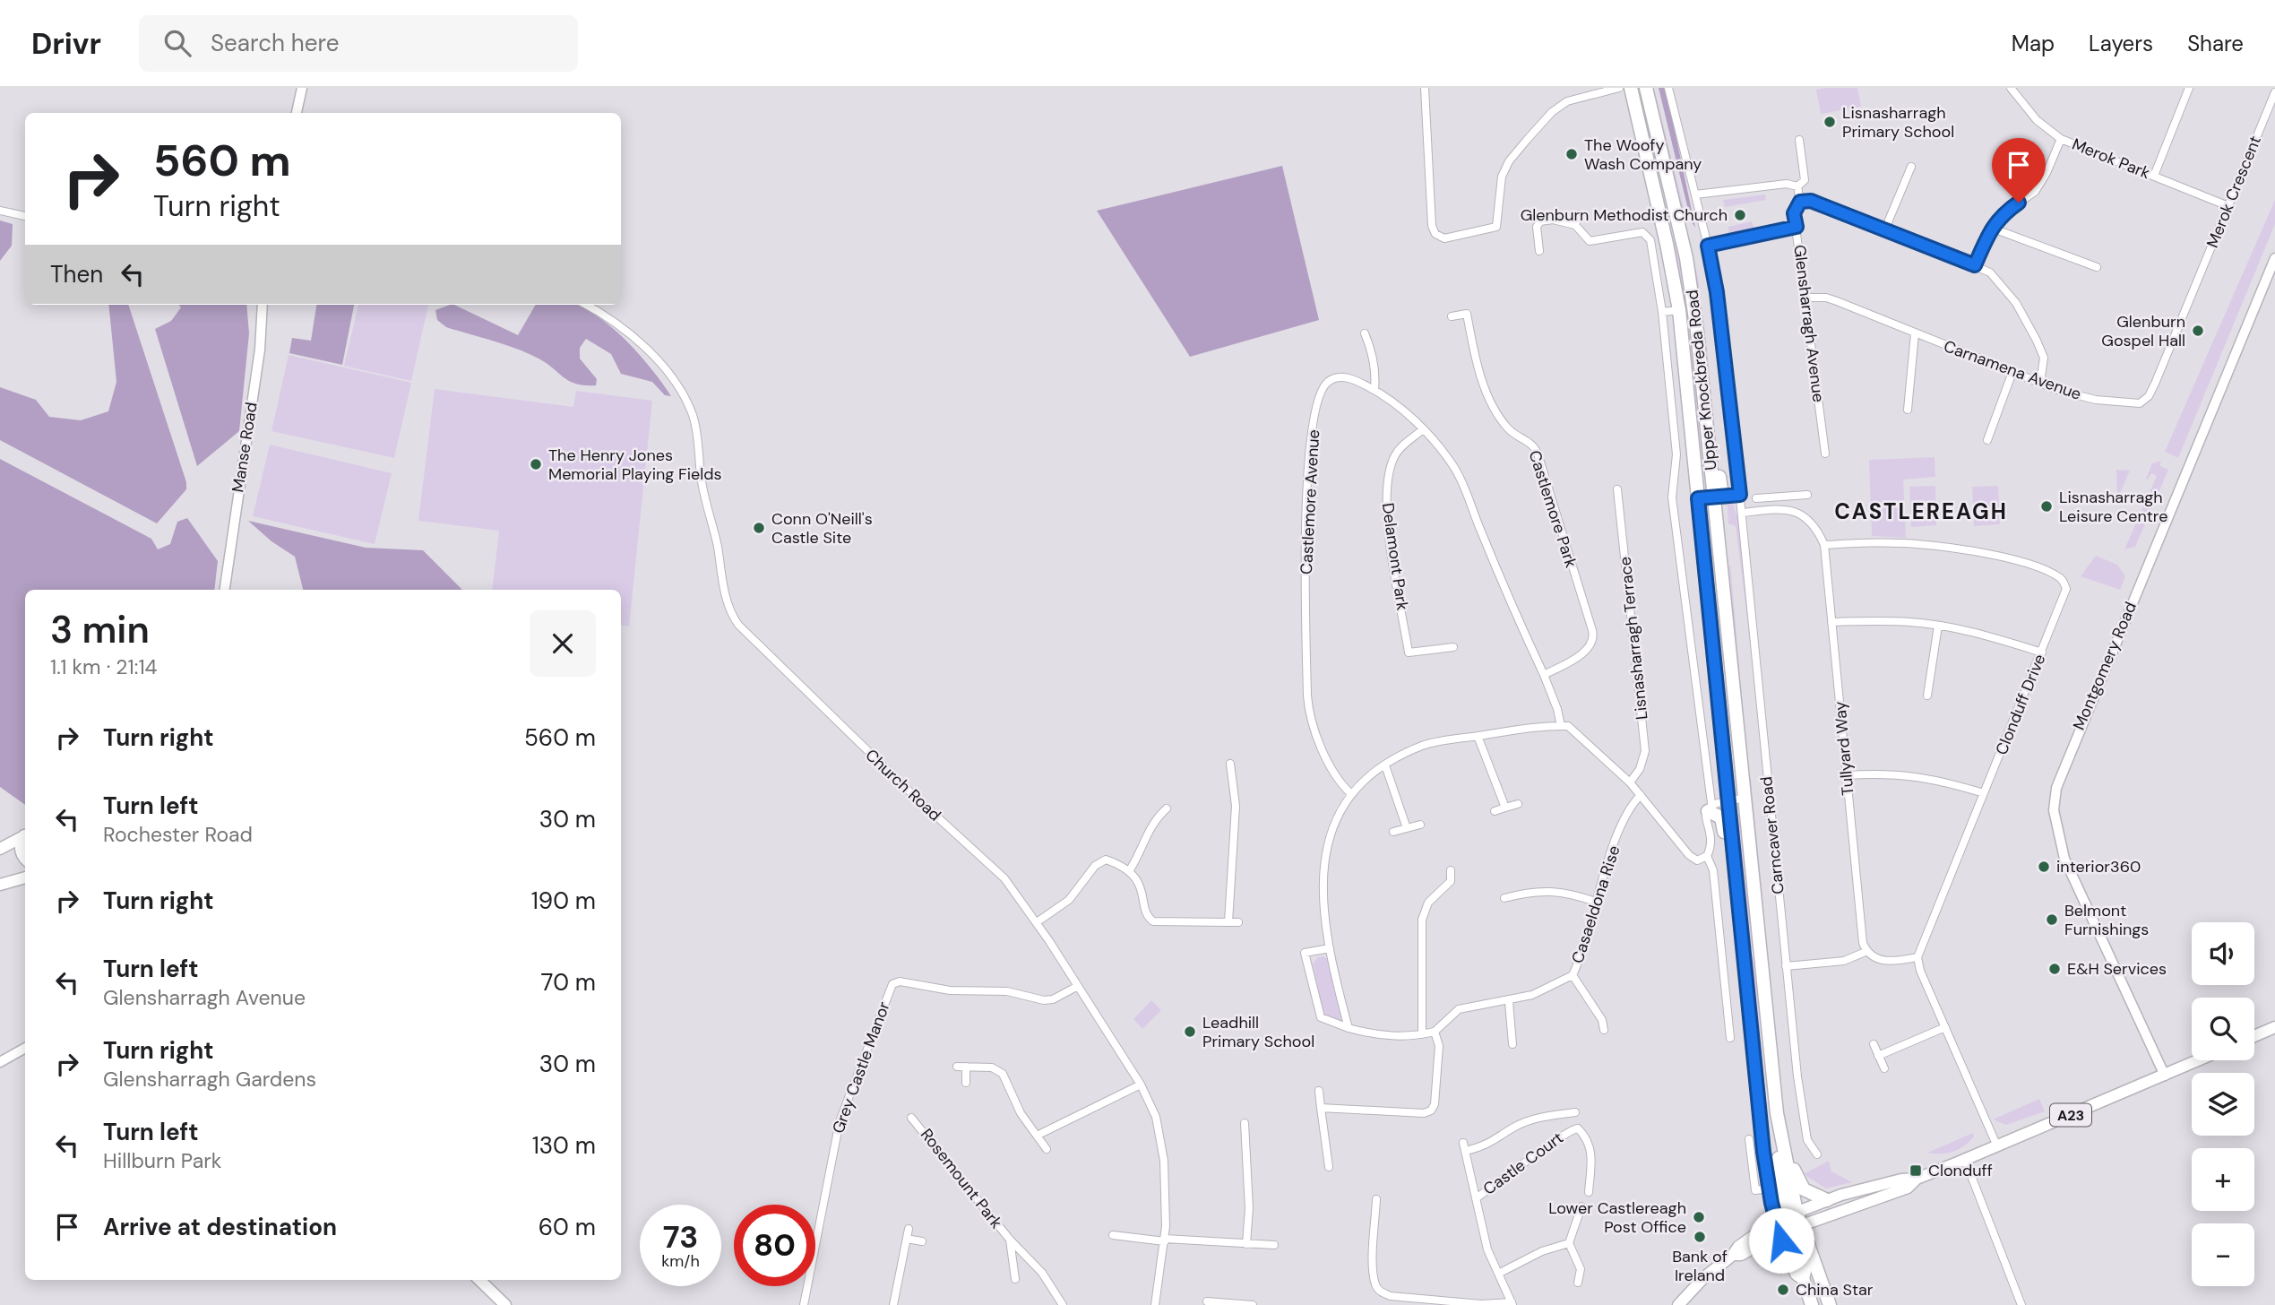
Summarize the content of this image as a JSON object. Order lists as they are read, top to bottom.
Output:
{
  "streets": {
    "highway": ["Upper Knockbreda Road"],
    "main road": ["A23"],
    "street": [
      "Merok Park",
      "Merok Crescent",
      "Glensharragh Avenue",
      "Carnamena Avenue",
      "Manse Road",
      "Castlemore Avenue",
      "Castlemore Park",
      "Delamont Park",
      "Lisnasharragh Terrace",
      "Montgomery Road",
      "Clonduff Drive",
      "Tullyard Way",
      "Church Road",
      "Carncaver Road",
      "Casaeldona Rise",
      "Grey Castle Manor",
      "Castle Court",
      "Rosemount Park"
    ]
  },
  "crossings": [
    ["Merok Park", "Merok Crescent"],
    ["Merok Crescent", "Carnamena Avenue"],
    ["Glensharragh Avenue", "Carnamena Avenue"],
    ["Upper Knockbreda Road", "Carncaver Road"],
    ["Upper Knockbreda Road", "A23"],
    ["Castlemore Avenue", "Castlemore Park"],
    ["Castlemore Avenue", "Delamont Park"],
    ["Montgomery Road", "A23"],
    ["Clonduff Drive", "Tullyard Way"],
    ["Church Road", "Grey Castle Manor"]
  ],
  "districts": ["CASTLEREAGH"],
  "places": {
    "other": [
      "Lisnasharragh Primary School",
      "The Woofy Wash Company",
      "Glenburn Methodist Church",
      "Glenburn Gospel Hall",
      "The Henry Jones Memorial Playing Fields",
      "Lisnasharragh Leisure Centre",
      "Conn O'Neill's Castle Site",
      "interior360",
      "Belmont Furnishings",
      "E&H Services",
      "Leadhill Primary School",
      "Lower Castlereagh Post Office",
      "Bank of Ireland",
      "China Star"
    ],
    "transit": ["Clonduff"]
  },
  "page": {
    "header": "Drivr",
    "search": "Search here",
    "nav": ["Map", "Layers", "Share"],
    "turn": ["560 m", "Turn right"],
    "then": "Then",
    "heading": ["3 min", "1.1 km · 21:14"],
    "list": [
      {
        "name": "Turn right",
        "value": "560 m"
      },
      {
        "name": "Turn left",
        "note": "Rochester Road",
        "value": "30 m"
      },
      {
        "name": "Turn right",
        "value": "190 m"
      },
      {
        "name": "Turn left",
        "note": "Glensharragh Avenue",
        "value": "70 m"
      },
      {
        "name": "Turn right",
        "note": "Glensharragh Gardens",
        "value": "30 m"
      },
      {
        "name": "Turn left",
        "note": "Hillburn Park",
        "value": "130 m"
      },
      {
        "name": "Arrive at destination",
        "value": "60 m"
      }
    ],
    "map_buttons": ["+", "−"],
    "speed": "73 km/h",
    "limit": "80"
  }
}
